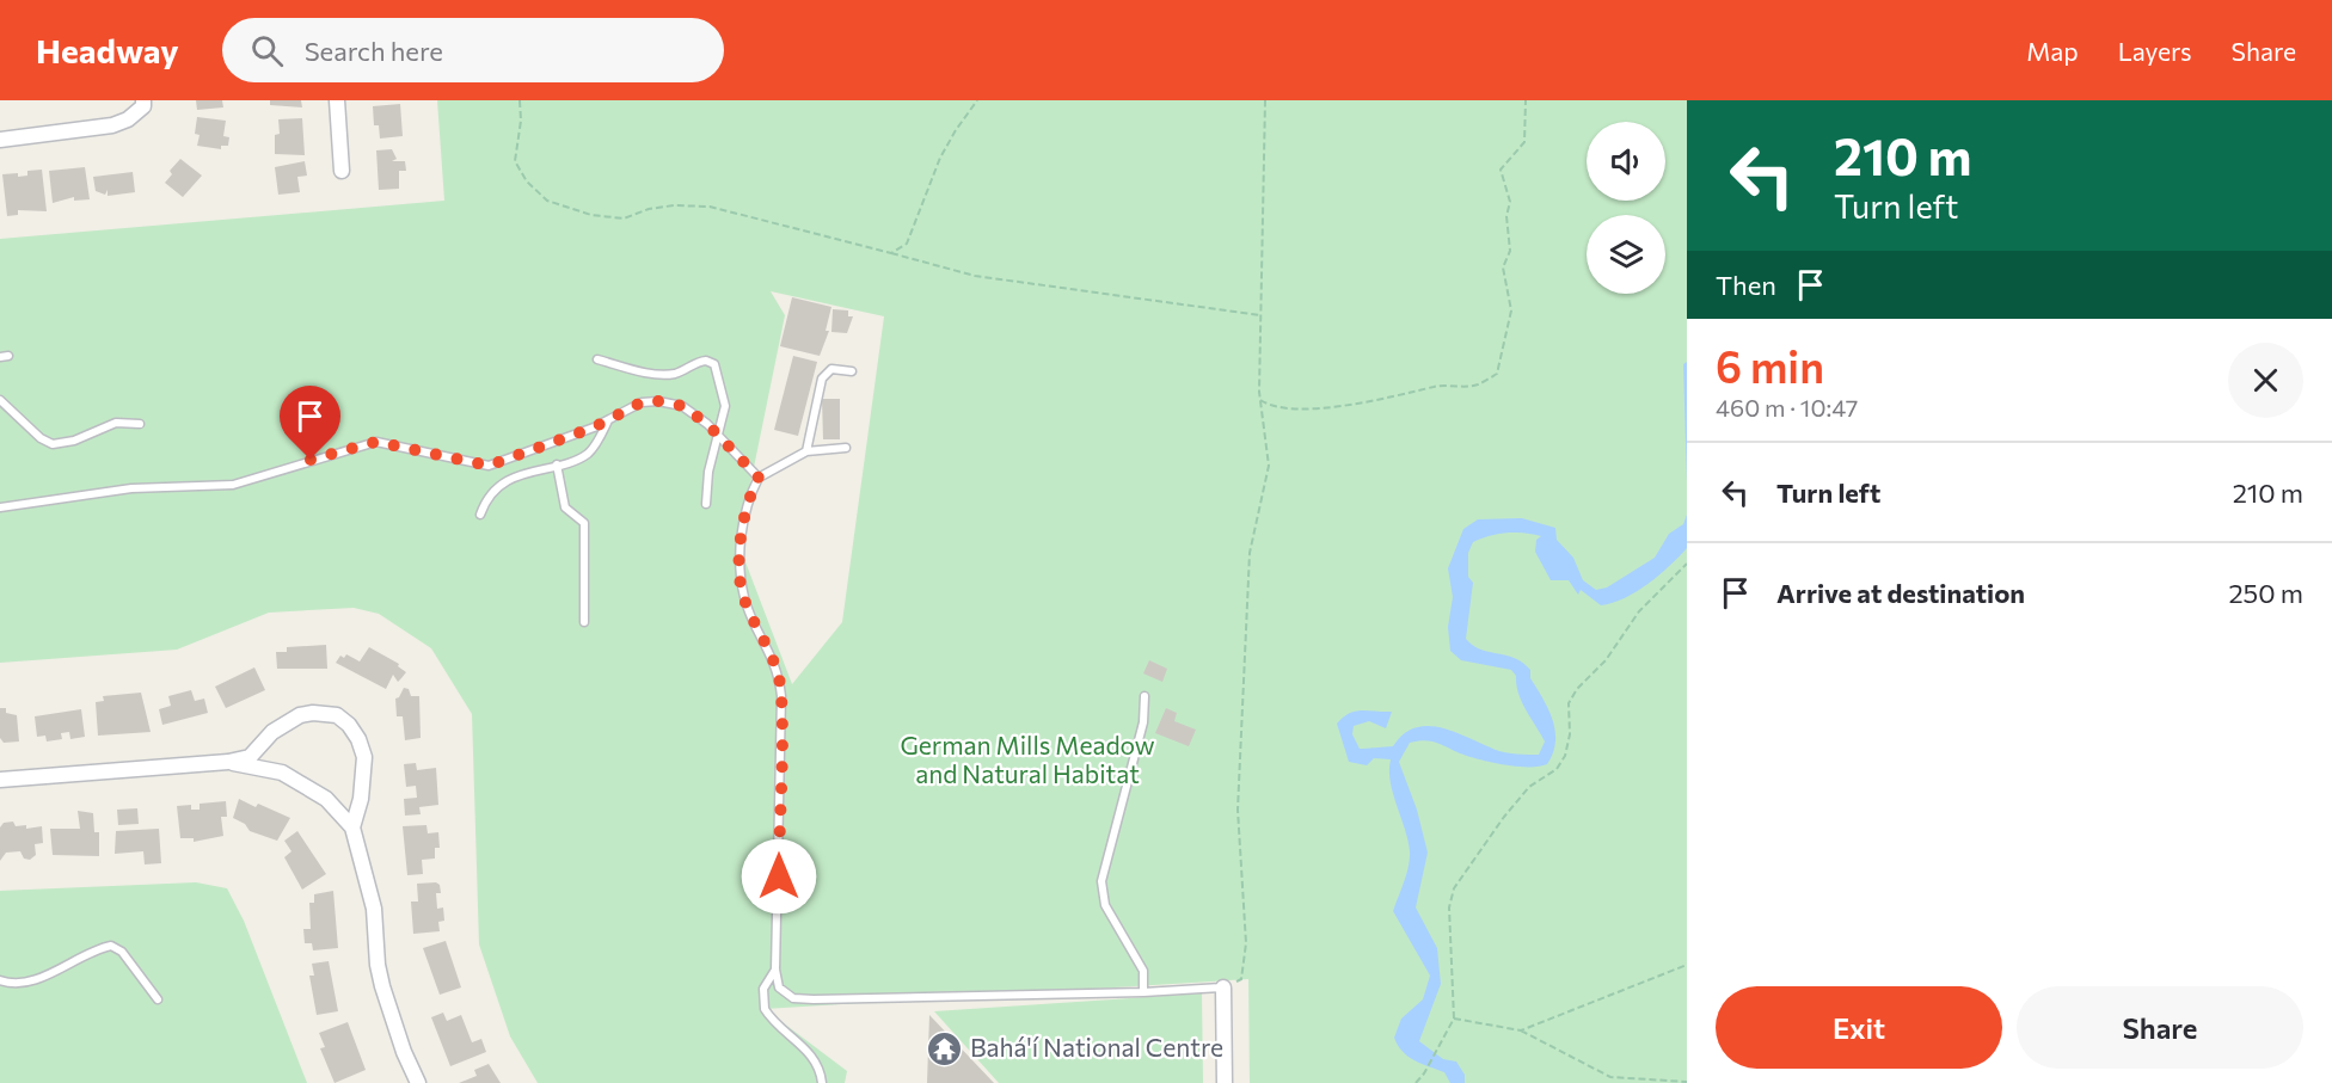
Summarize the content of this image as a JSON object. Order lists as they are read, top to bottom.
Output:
{
  "parks": ["German Mills Meadow and Natural Habitat"],
  "places": {
    "temple": ["Bahá'í National Centre"]
  },
  "page": {
    "header": "Headway",
    "search": "Search here",
    "nav": ["Map", "Layers", "Share"],
    "turn": ["210 m", "Turn left"],
    "then": "Then",
    "heading": ["6 min", "460 m · 10:47"],
    "list": [
      {
        "name": "Turn left",
        "value": "210 m"
      },
      {
        "name": "Arrive at destination",
        "value": "250 m"
      }
    ],
    "buttons": ["Exit", "Share"]
  }
}
